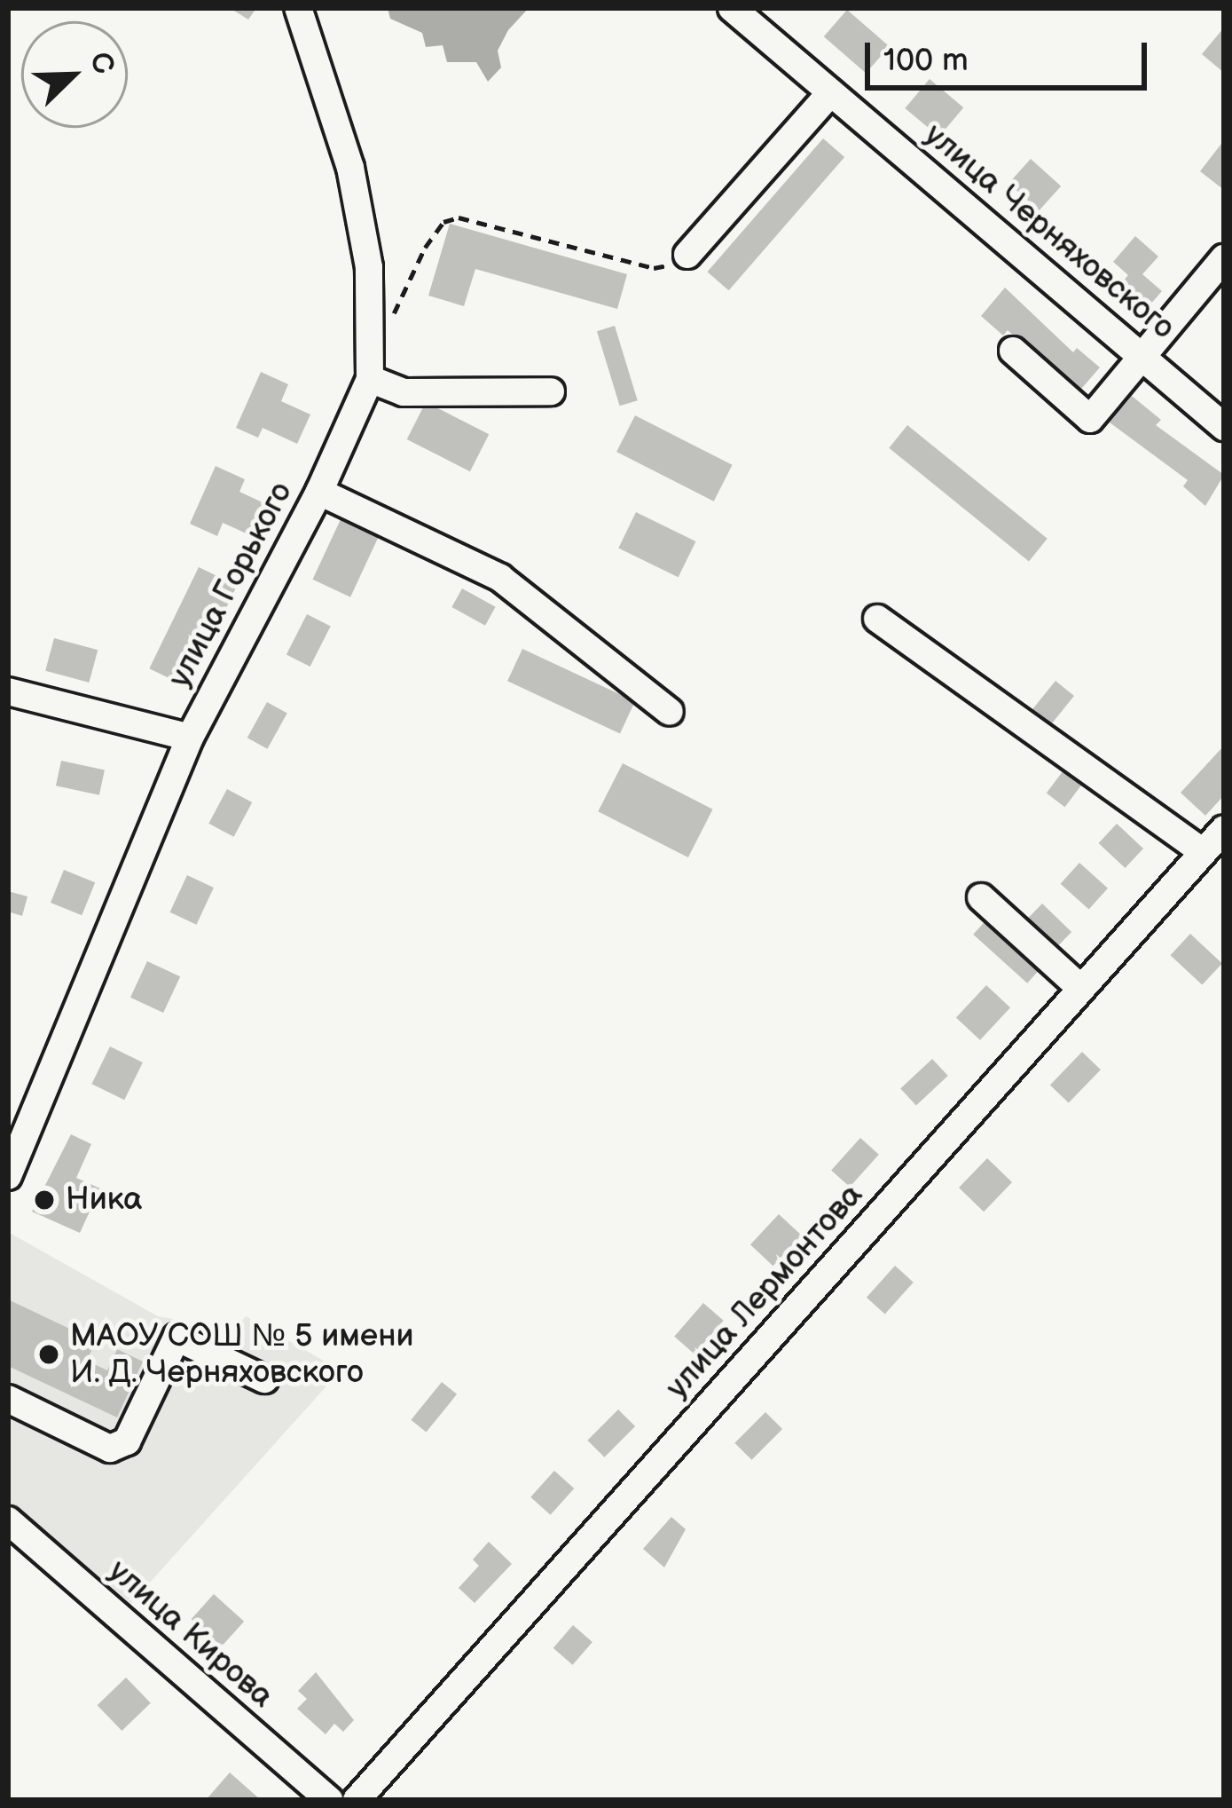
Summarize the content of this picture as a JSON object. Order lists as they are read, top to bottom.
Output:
{
  "streets": {
    "street": [
      "улица Черняховского",
      "улица Горького",
      "улица Лермонтова",
      "улица Кирова"
    ]
  },
  "places": ["Ника", "МАОУ СОШ № 5 имени И. Д. Черняховского"],
  "scale_bar": "100 m",
  "north": "top right"
}
